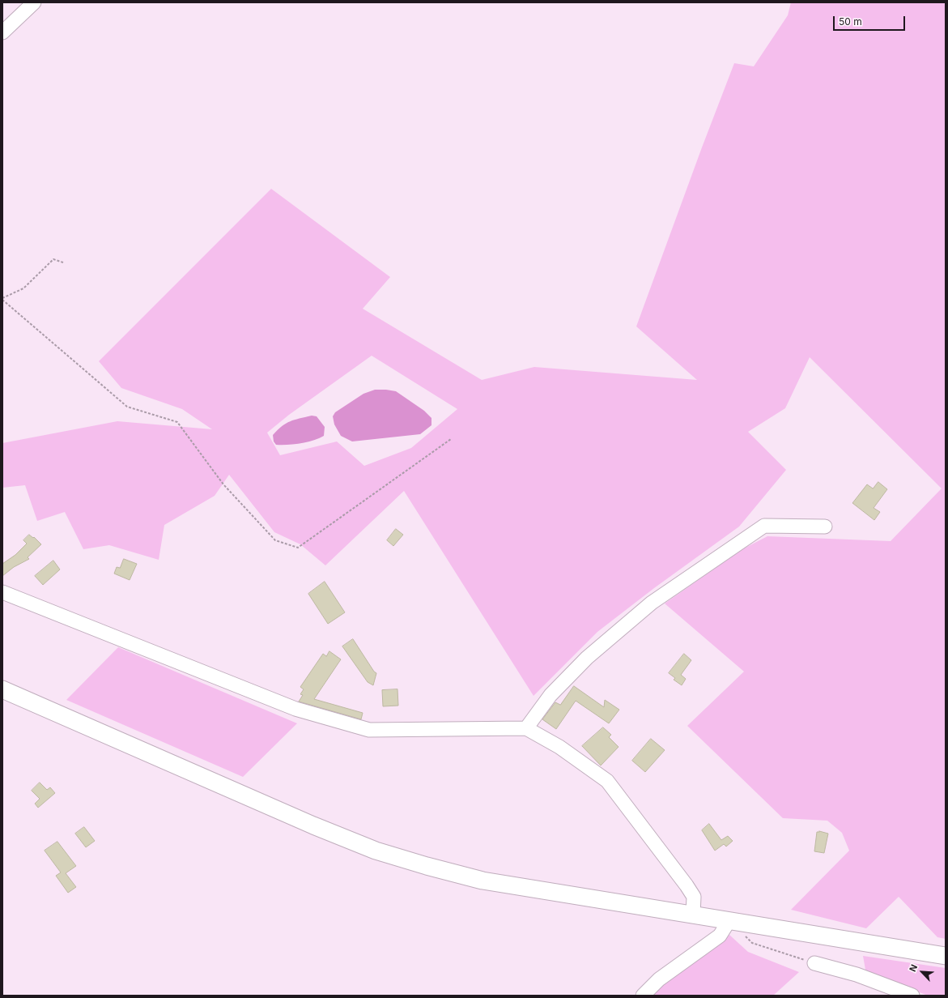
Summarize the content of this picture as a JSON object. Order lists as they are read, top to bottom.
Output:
{
  "scale_bar": "50 m",
  "north": "top left"
}
